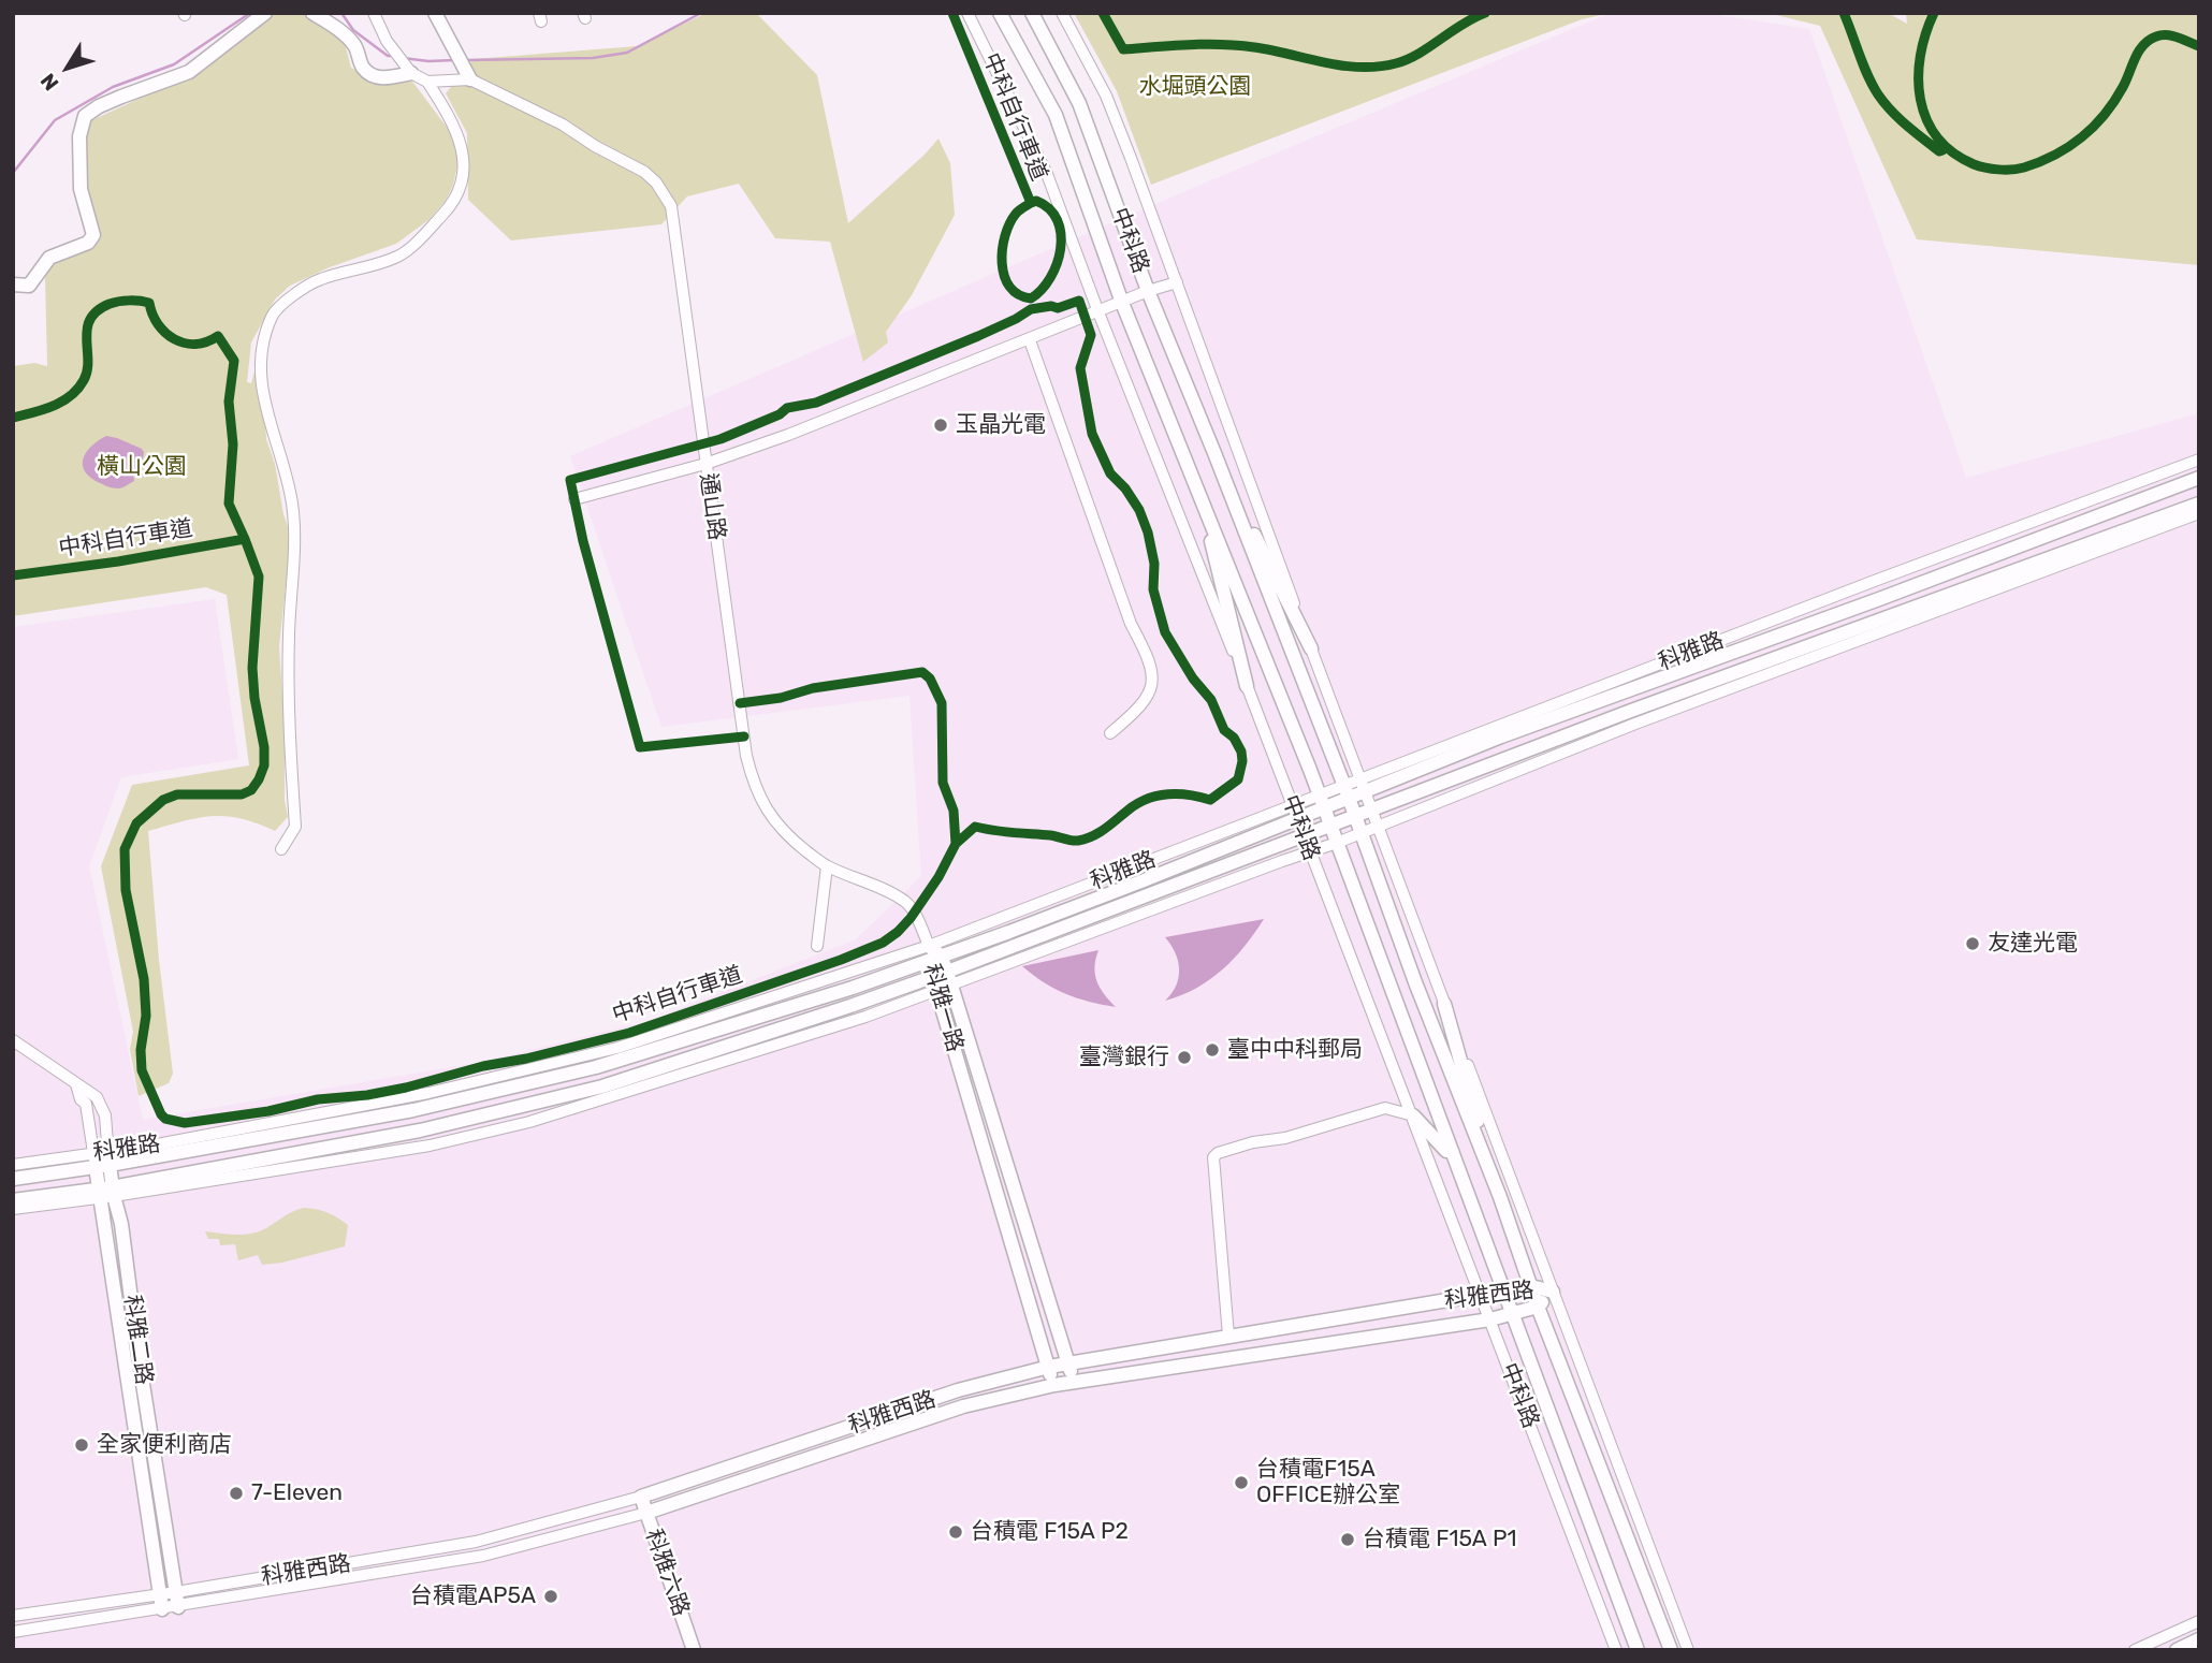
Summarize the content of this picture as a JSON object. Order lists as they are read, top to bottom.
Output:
{
  "streets": {
    "street": [
      "中科路",
      "通山路",
      "科雅路",
      "科雅一路",
      "科雅西路",
      "科雅二路",
      "科雅六路"
    ],
    "cycle path": ["中科自行車道"]
  },
  "crossings": [
    ["中科路", "科雅路"],
    ["中科路", "科雅西路"],
    ["通山路", "科雅路"],
    ["通山路", "科雅一路"],
    ["科雅路", "科雅一路"],
    ["科雅路", "科雅二路"],
    ["科雅一路", "科雅西路"],
    ["科雅西路", "科雅二路"],
    ["科雅西路", "科雅六路"]
  ],
  "parks": ["水堀頭公園", "橫山公園"],
  "places": [
    "玉晶光電",
    "友達光電",
    "臺中中科郵局",
    "臺灣銀行",
    "全家便利商店",
    "台積電F15A OFFICE辦公室",
    "7-Eleven",
    "台積電 F15A P2",
    "台積電 F15A P1",
    "台積電AP5A"
  ],
  "north": "bottom left"
}
